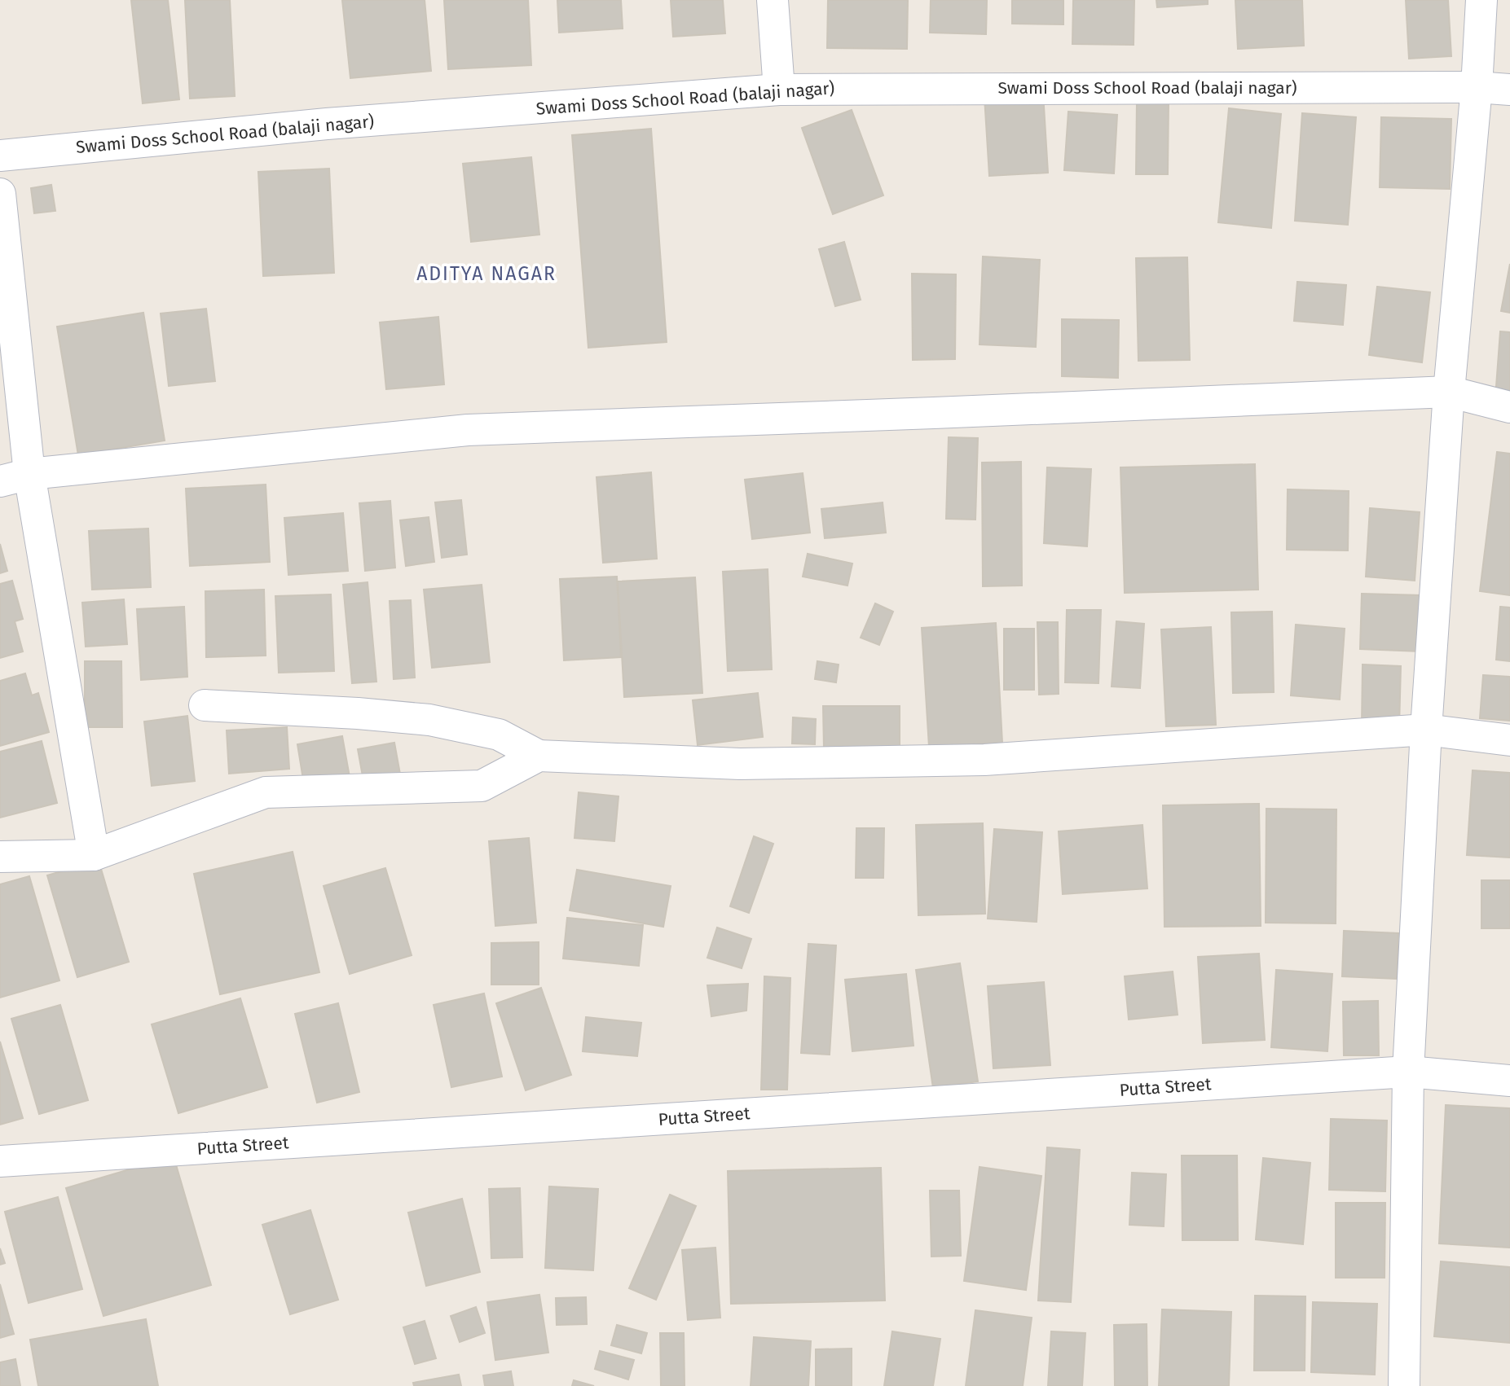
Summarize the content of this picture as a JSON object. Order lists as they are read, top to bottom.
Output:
{
  "streets": {
    "street": ["Swami Doss School Road (balaji nagar)", "Putta Street"]
  },
  "districts": ["ADITYA NAGAR"]
}
